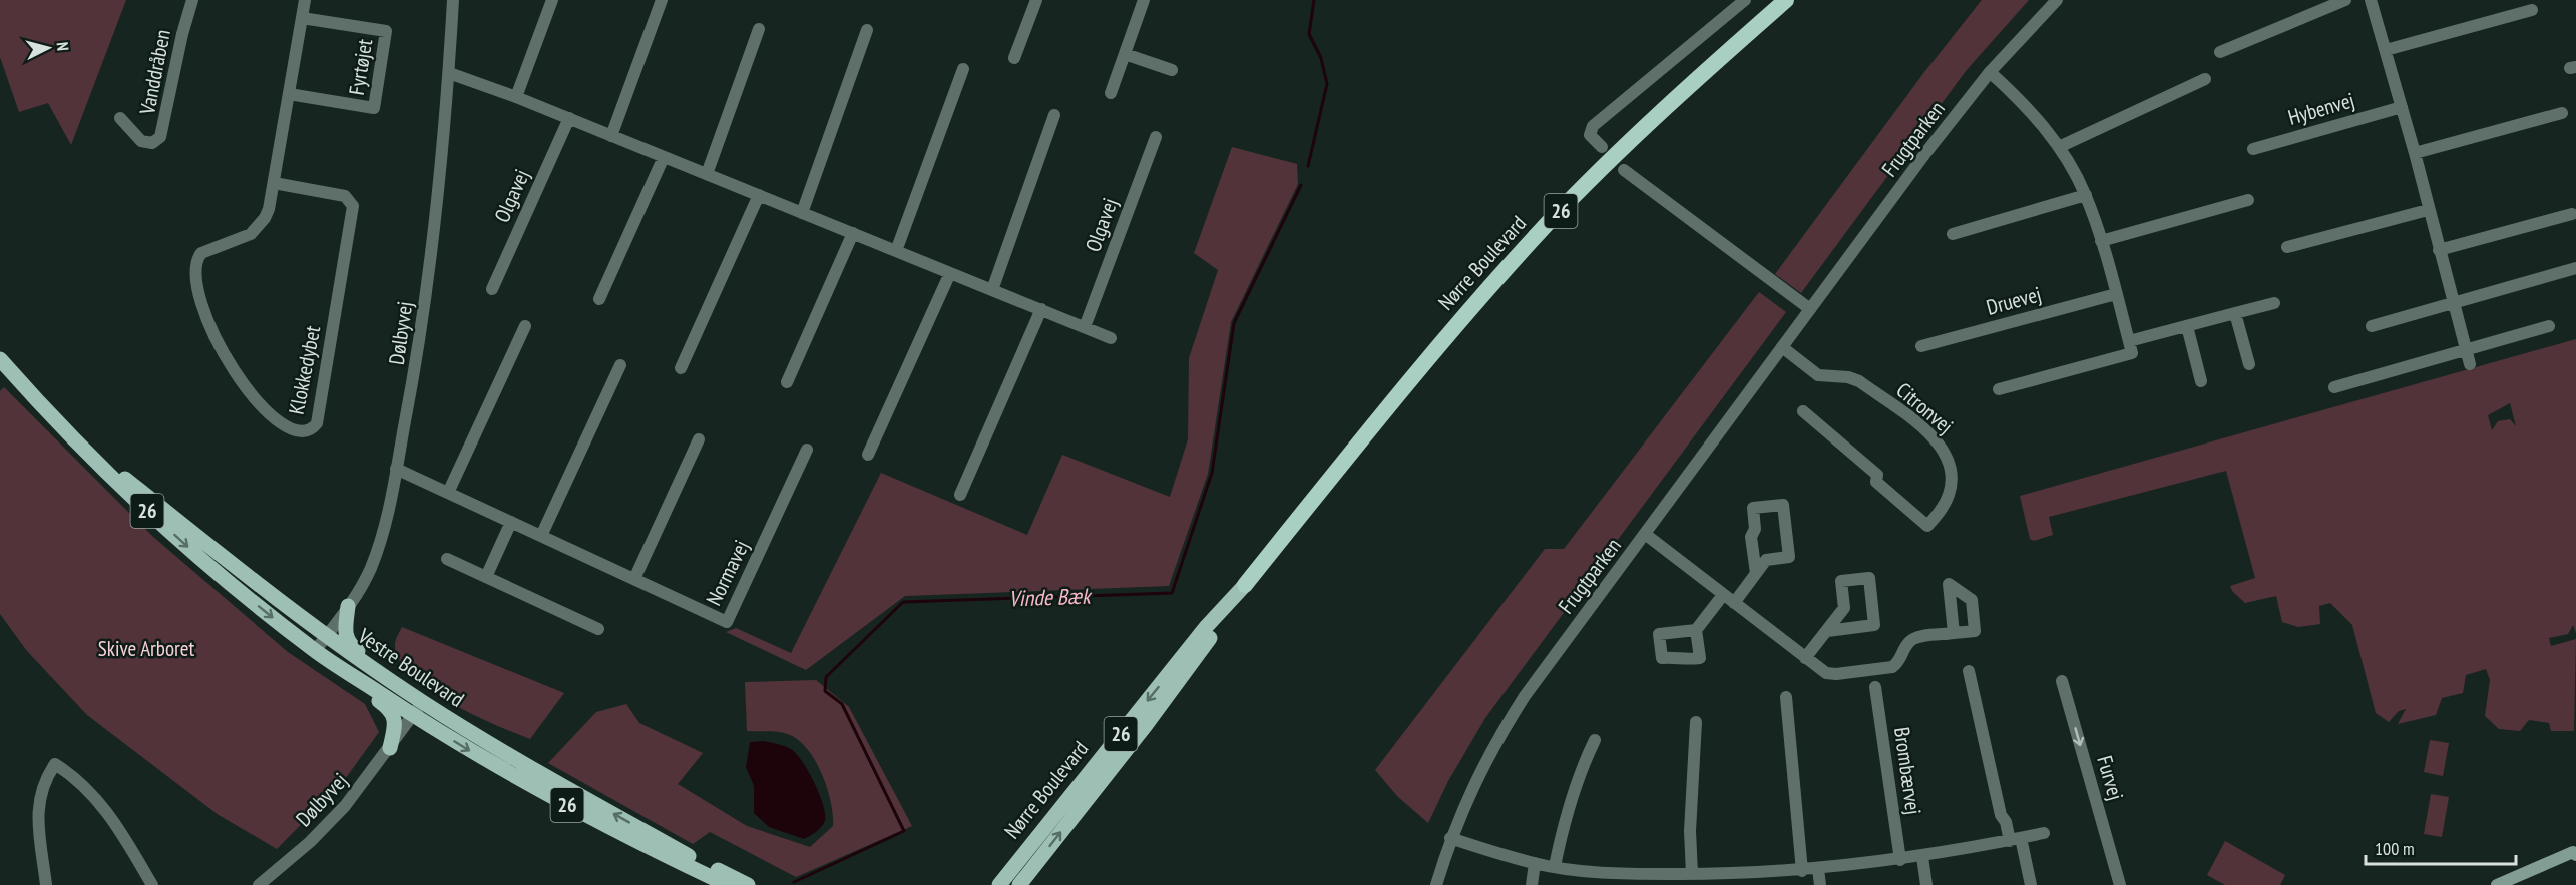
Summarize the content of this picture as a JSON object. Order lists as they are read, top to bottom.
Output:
{
  "streets": {
    "highway": ["26", "Nørre Boulevard"],
    "main road": ["Vestre Boulevard"],
    "street": [
      "Fyrtøjet",
      "Vanddråben",
      "Hybenvej",
      "Frugtparken",
      "Olgavej",
      "Druevej",
      "Dølbyvej",
      "Klokkedybet",
      "Citronvej",
      "Normavej",
      "Brombærvej",
      "Furvej"
    ]
  },
  "crossings": [
    ["Fyrtøjet", "Klokkedybet"],
    ["Frugtparken", "Citronvej"],
    ["26", "Nørre Boulevard"],
    ["Dølbyvej", "Normavej"],
    ["Dølbyvej", "Vestre Boulevard"]
  ],
  "water": ["Vinde Bæk"],
  "parks": ["Skive Arboret"],
  "scale_bar": "100 m",
  "north": "right"
}
